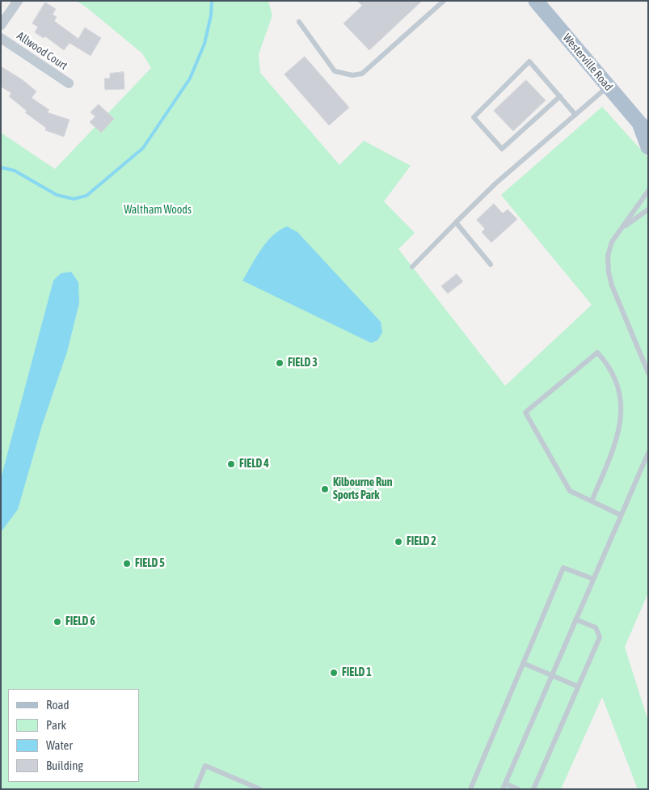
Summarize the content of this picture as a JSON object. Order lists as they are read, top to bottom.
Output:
{
  "streets": {
    "main road": ["Westerville Road"],
    "street": ["Allwood Court"]
  },
  "parks": ["Waltham Woods"],
  "places": [
    "FIELD 3",
    "FIELD 4",
    "Kilbourne Run Sports Park",
    "FIELD 2",
    "FIELD 5",
    "FIELD 6",
    "FIELD 1"
  ],
  "legend": [
    "Road",
    "Park",
    "Water",
    "Building"
  ]
}
